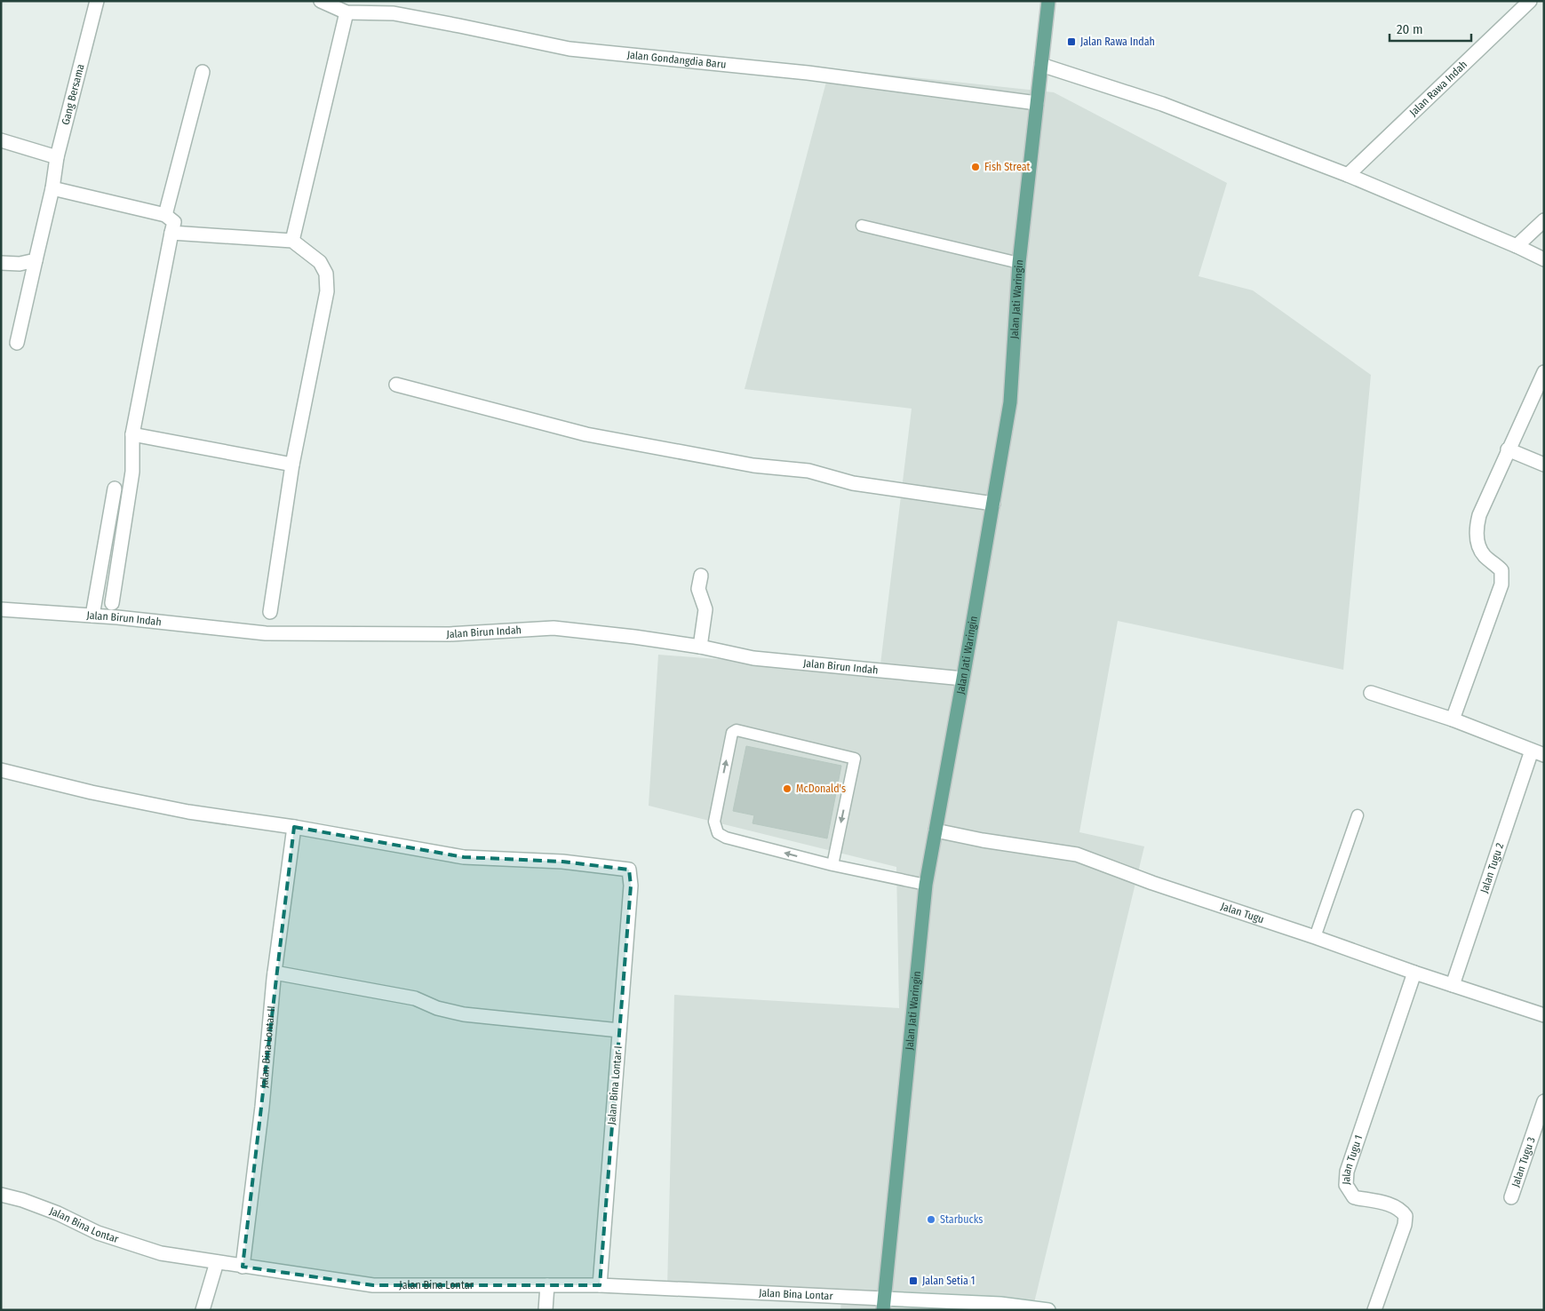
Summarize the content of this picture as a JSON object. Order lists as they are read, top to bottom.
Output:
{
  "streets": {
    "main road": ["Jalan Jati Waringin"],
    "street": [
      "Jalan Gondangdia Baru",
      "Jalan Rawa Indah",
      "Gang Bersama",
      "Jalan Birun Indah",
      "Jalan Tugu 2",
      "Jalan Tugu",
      "Jalan Bina Lontar II",
      "Jalan Bina Lontar I",
      "Jalan Tugu 1",
      "Jalan Tugu 3",
      "Jalan Bina Lontar"
    ]
  },
  "crossings": [
    ["Jalan Gondangdia Baru", "Jalan Jati Waringin"],
    ["Jalan Jati Waringin", "Jalan Birun Indah"],
    ["Jalan Jati Waringin", "Jalan Tugu"],
    ["Jalan Jati Waringin", "Jalan Bina Lontar"],
    ["Jalan Tugu 2", "Jalan Tugu"],
    ["Jalan Tugu", "Jalan Tugu 1"],
    ["Jalan Bina Lontar II", "Jalan Bina Lontar I"],
    ["Jalan Bina Lontar II", "Jalan Bina Lontar"],
    ["Jalan Bina Lontar I", "Jalan Bina Lontar"]
  ],
  "places": {
    "transit": ["Jalan Rawa Indah", "Jalan Setia 1"],
    "other": ["Fish Streat", "McDonald's", "Starbucks"]
  },
  "scale_bar": "20 m"
}
